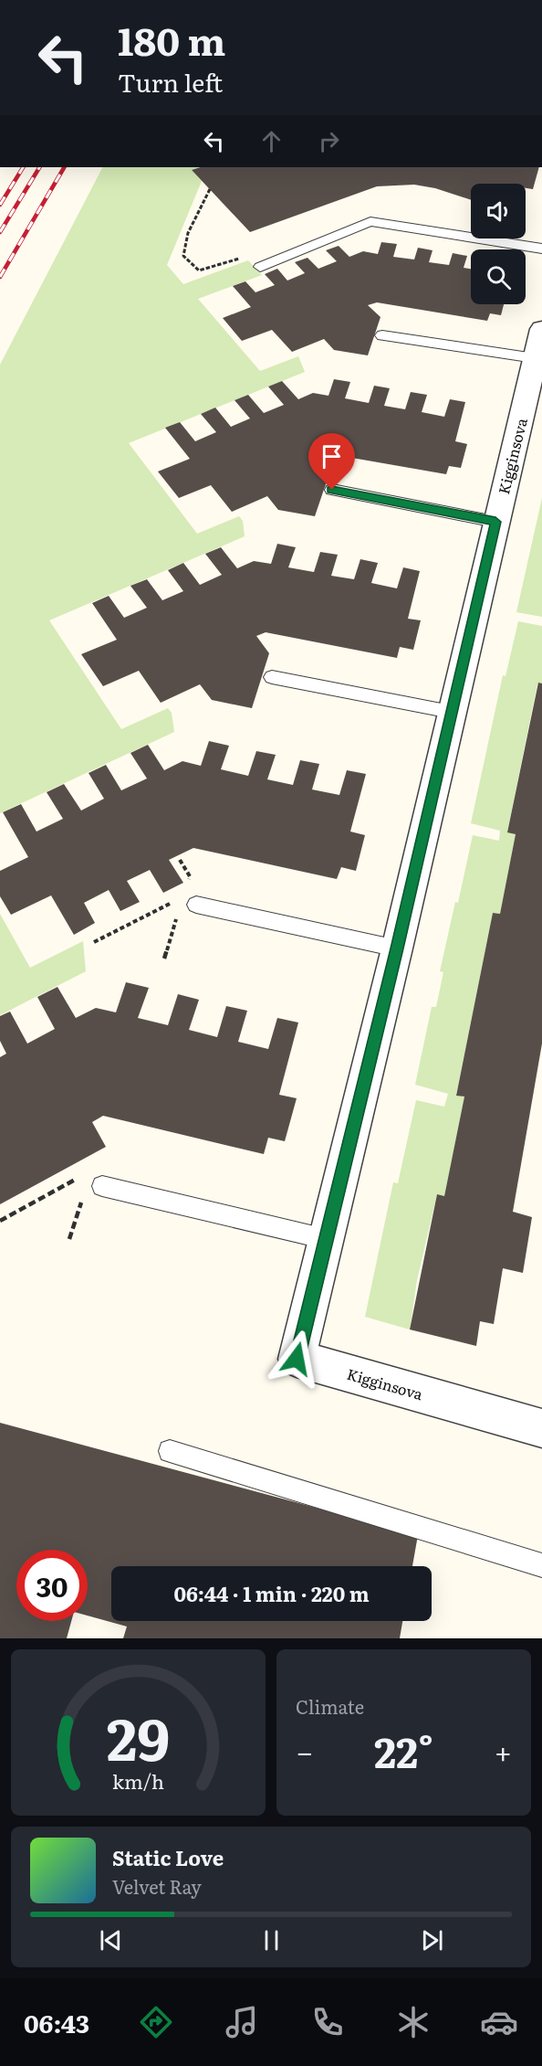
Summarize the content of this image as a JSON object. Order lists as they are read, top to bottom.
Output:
{
  "streets": {
    "street": ["Kigginsova"]
  },
  "page": {
    "turn": ["180 m", "Turn left"],
    "limit": "30",
    "trip": "06:44 · 1 min · 220 m",
    "tile": "Climate",
    "heat": ["−", "22°", "+"],
    "song": ["Static Love", "Velvet Ray"],
    "tabs": "06:43",
    "gauge": ["29", "km/h"]
  }
}
